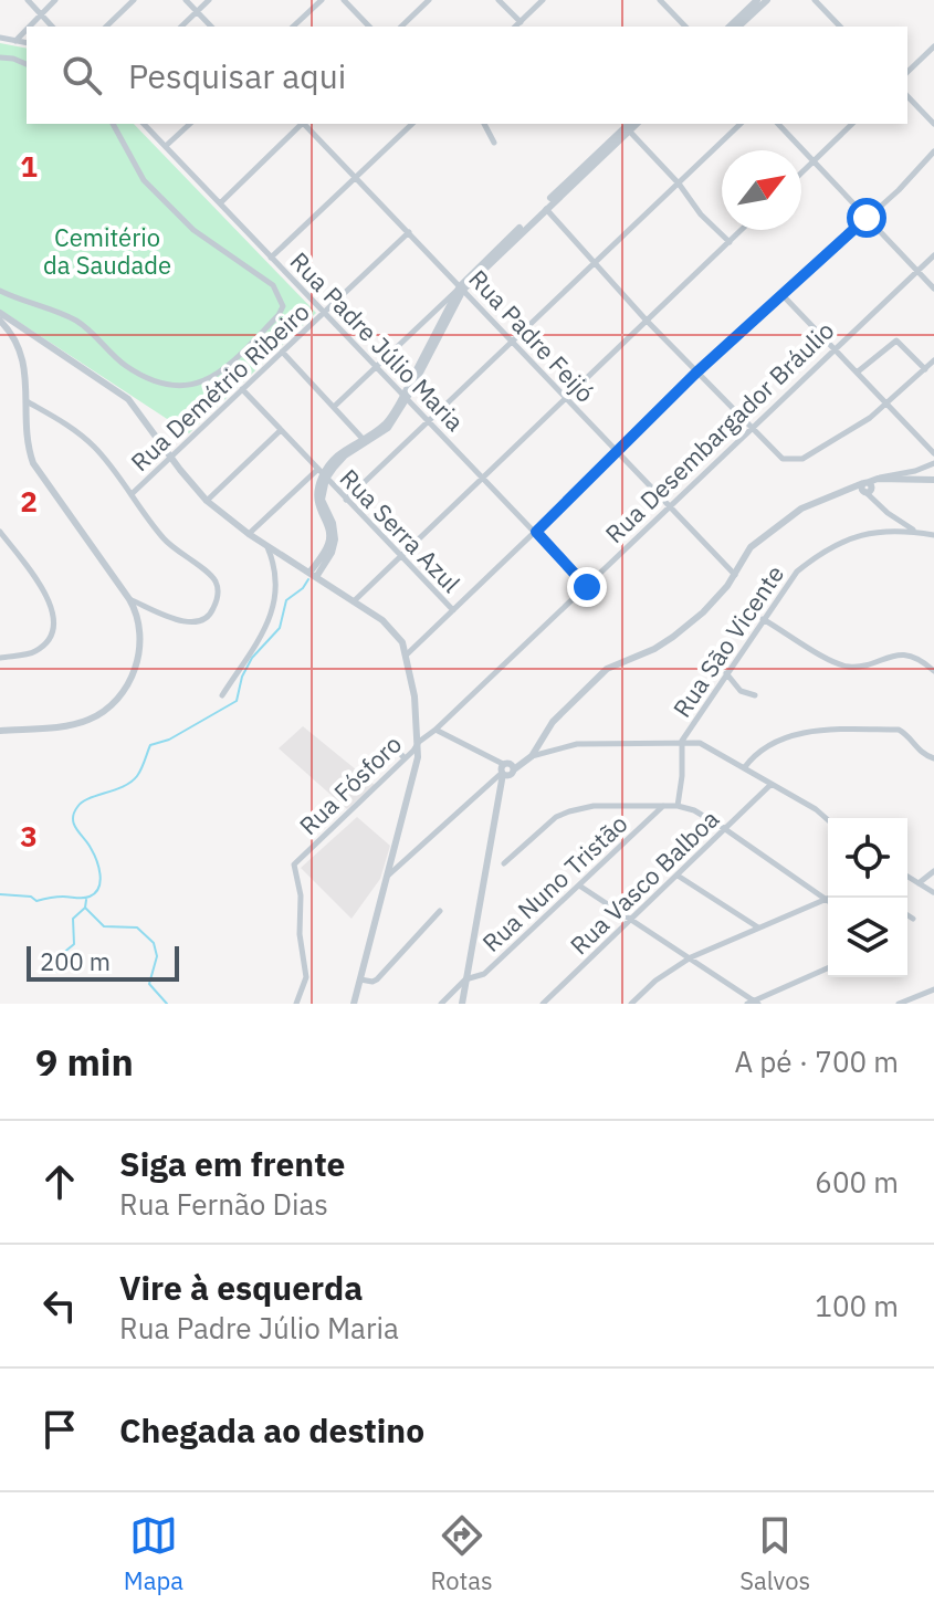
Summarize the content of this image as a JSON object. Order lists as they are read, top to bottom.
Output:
{
  "streets": {
    "street": [
      "Rua Padre Feijó",
      "Rua Padre Júlio Maria",
      "Rua Demétrio Ribeiro",
      "Rua Desembargador Bráulio",
      "Rua Serra Azul",
      "Rua São Vicente",
      "Rua Fósforo",
      "Rua Vasco Balboa",
      "Rua Nuno Tristão"
    ]
  },
  "crossings": [
    ["Rua Padre Feijó", "Rua Demétrio Ribeiro"],
    ["Rua Padre Feijó", "Rua Desembargador Bráulio"],
    ["Rua Padre Júlio Maria", "Rua Demétrio Ribeiro"],
    ["Rua Padre Júlio Maria", "Rua Desembargador Bráulio"],
    ["Rua Demétrio Ribeiro", "Rua Serra Azul"],
    ["Rua Desembargador Bráulio", "Rua Fósforo"]
  ],
  "parks": ["Cemitério da Saudade"],
  "scale_bar": "200 m",
  "north": "top right",
  "page": {
    "search": "Pesquisar aqui",
    "scale": "200 m",
    "heading": ["9 min", "A pé · 700 m"],
    "list": [
      ["Siga em frente", "Rua Fernão Dias", "600 m"],
      ["Vire à esquerda", "Rua Padre Júlio Maria", "100 m"],
      "Chegada ao destino"
    ],
    "nav": ["Mapa", "Rotas", "Salvos"]
  },
  "grid": {
    "rows": ["1", "2", "3"]
  }
}
